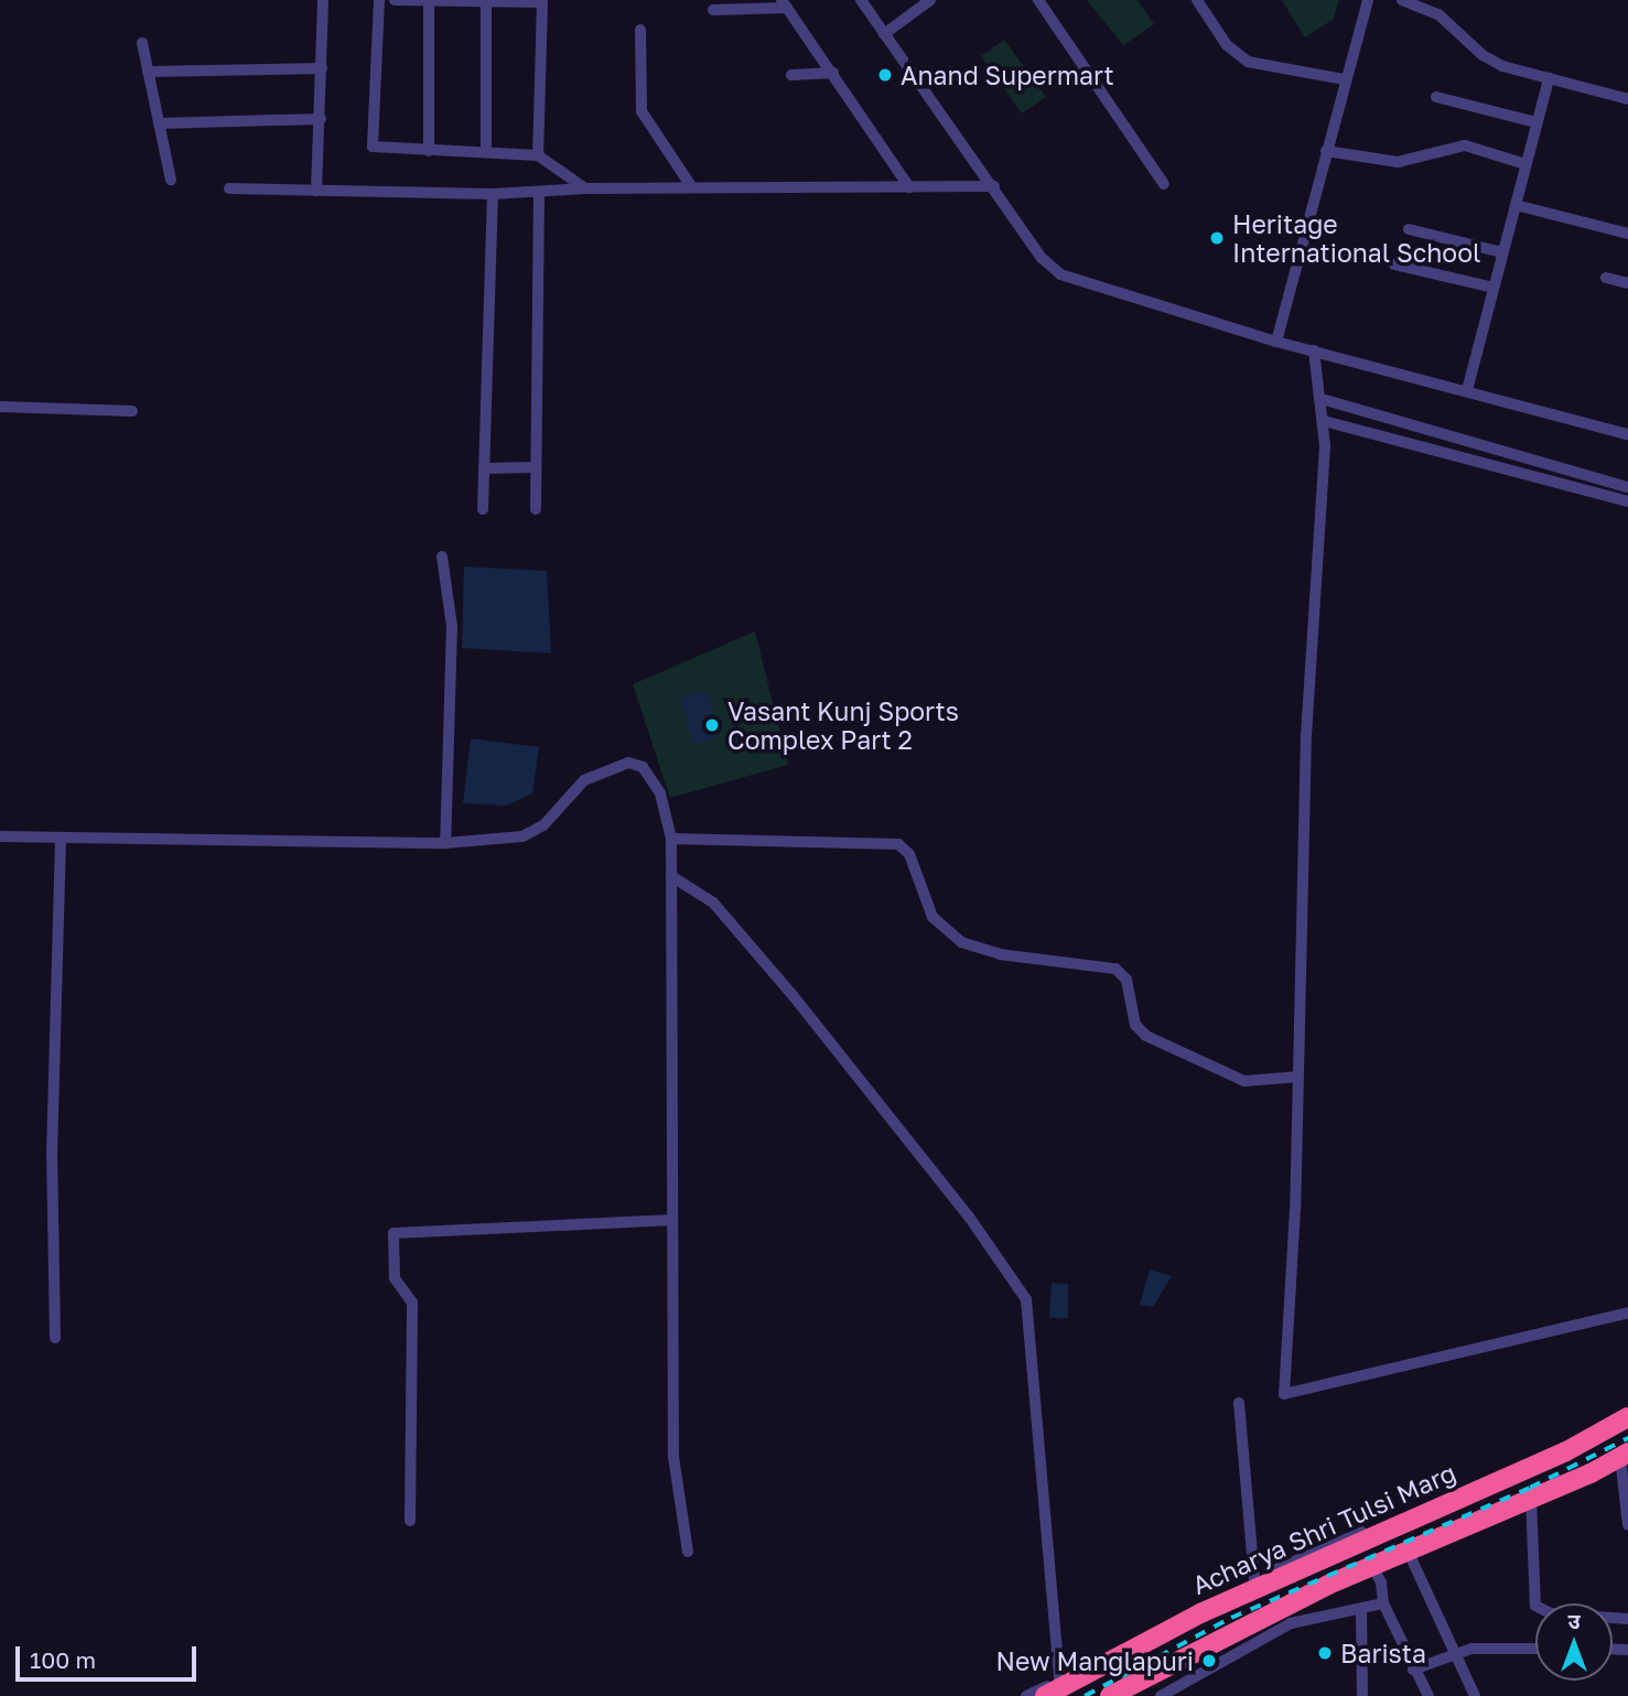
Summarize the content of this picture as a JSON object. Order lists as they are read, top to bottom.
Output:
{
  "streets": {
    "highway": ["Acharya Shri Tulsi Marg"]
  },
  "places": [
    "Anand Supermart",
    "Heritage International School",
    "Vasant Kunj Sports Complex Part 2",
    "Barista",
    "New Manglapuri"
  ],
  "scale_bar": "100 m",
  "north": "top"
}
